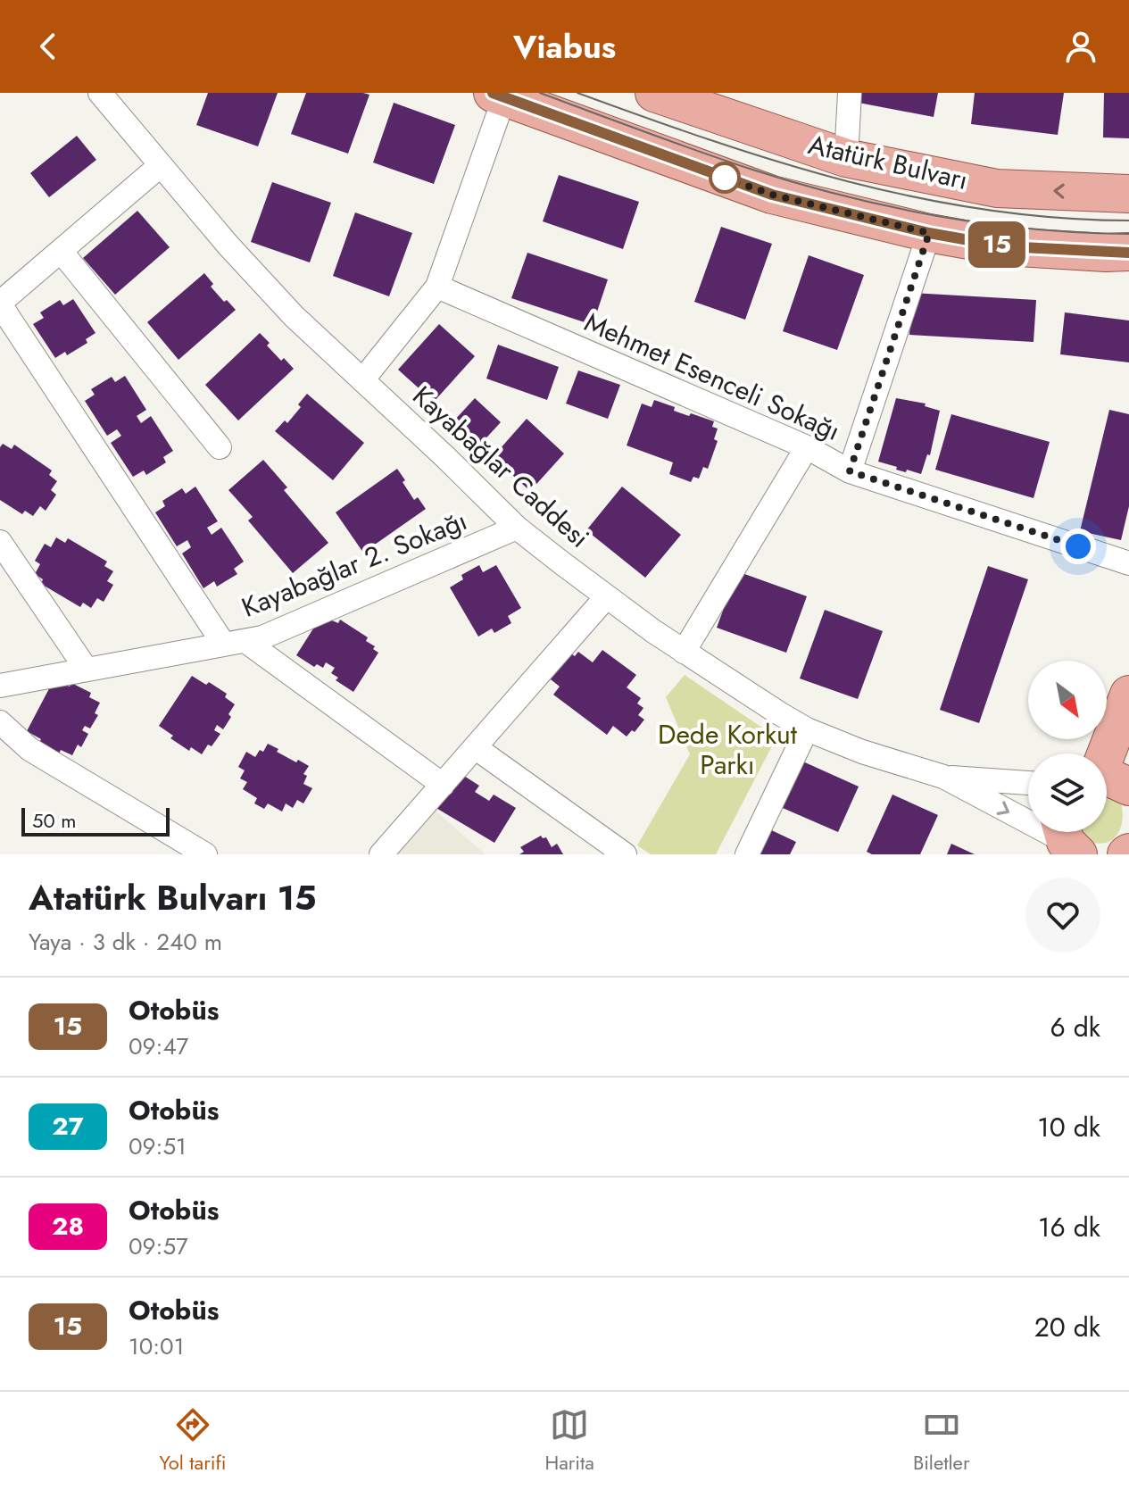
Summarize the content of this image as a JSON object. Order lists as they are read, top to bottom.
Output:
{
  "streets": {
    "main road": ["Atatürk Bulvarı"],
    "street": ["Mehmet Esenceli Sokağı", "Kayabağlar Caddesi", "Kayabağlar 2. Sokağı"]
  },
  "crossings": [
    ["Kayabağlar Caddesi", "Kayabağlar 2. Sokağı"]
  ],
  "parks": ["Dede Korkut Parkı"],
  "lines": ["bus line 15"],
  "scale_bar": "50 m",
  "north": "bottom right",
  "page": {
    "header": "Viabus",
    "on_map": "15",
    "scale": "50 m",
    "heading": ["Atatürk Bulvarı 15", "Yaya · 3 dk · 240 m"],
    "list": [
      {
        "mark": "15",
        "name": "Otobüs",
        "note": "09:47",
        "value": "6 dk"
      },
      {
        "mark": "27",
        "name": "Otobüs",
        "note": "09:51",
        "value": "10 dk"
      },
      {
        "mark": "28",
        "name": "Otobüs",
        "note": "09:57",
        "value": "16 dk"
      },
      {
        "mark": "15",
        "name": "Otobüs",
        "note": "10:01",
        "value": "20 dk"
      }
    ],
    "tabs": ["Yol tarifi", "Harita", "Biletler"]
  }
}
